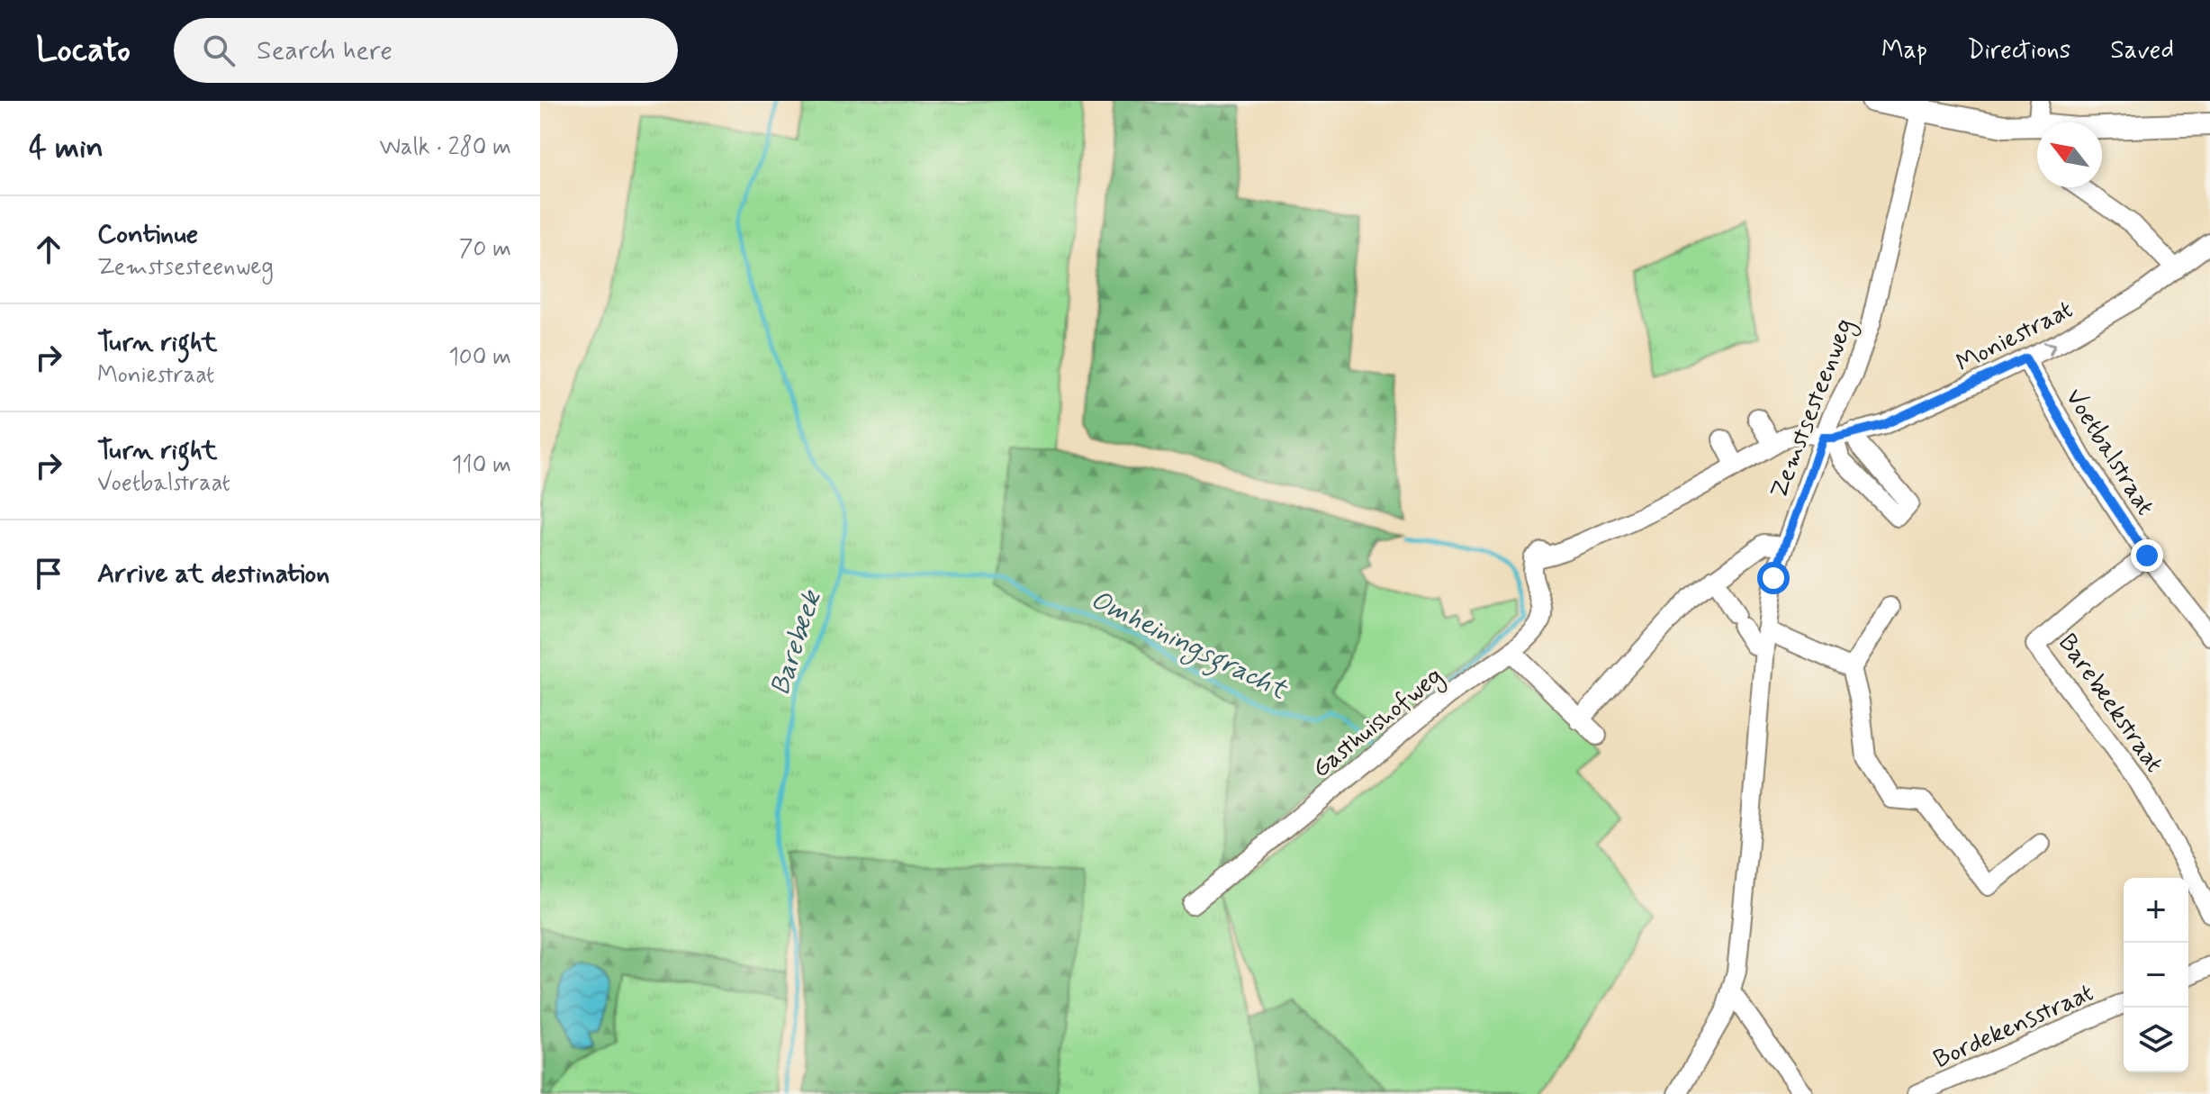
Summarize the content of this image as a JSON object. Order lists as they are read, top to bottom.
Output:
{
  "streets": {
    "street": [
      "Moniestraat",
      "Zemstsesteenweg",
      "Voetbalstraat",
      "Barebeekstraat",
      "Gasthuishofweg",
      "Bordekensstraat"
    ]
  },
  "crossings": [
    ["Moniestraat", "Zemstsesteenweg"],
    ["Moniestraat", "Voetbalstraat"],
    ["Moniestraat", "Gasthuishofweg"],
    ["Zemstsesteenweg", "Gasthuishofweg"],
    ["Voetbalstraat", "Barebeekstraat"]
  ],
  "one_way": ["Moniestraat"],
  "water": ["Barebeek", "Omheiningsgracht"],
  "north": "top left",
  "page": {
    "header": "Locato",
    "search": "Search here",
    "nav": ["Map", "Directions", "Saved"],
    "heading": ["4 min", "Walk · 280 m"],
    "list": [
      ["Continue", "Zemstsesteenweg", "70 m"],
      ["Turn right", "Moniestraat", "100 m"],
      ["Turn right", "Voetbalstraat", "110 m"],
      "Arrive at destination"
    ],
    "map_buttons": ["+", "−"]
  }
}
